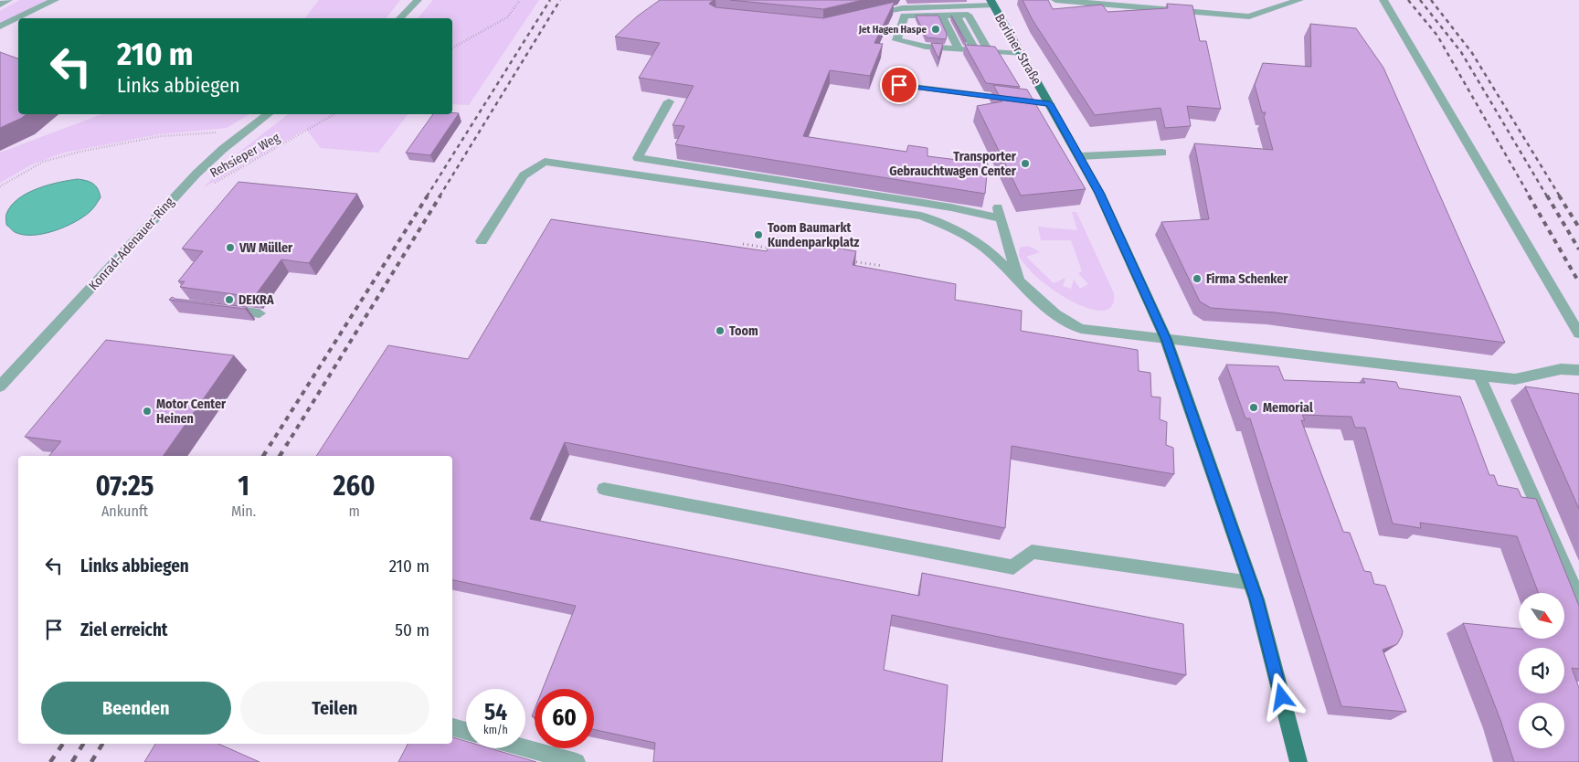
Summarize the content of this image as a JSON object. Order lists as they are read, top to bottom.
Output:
{
  "streets": {
    "main road": ["Berliner Straße"],
    "street": ["Konrad-Adenauer-Ring"],
    "path": ["Rehsieper Weg"]
  },
  "places": [
    "Jet Hagen Haspe",
    "Transporter Gebrauchtwagen Center",
    "Toom Baumarkt Kundenparkplatz",
    "VW Müller",
    "Firma Schenker",
    "DEKRA",
    "Toom",
    "Memorial",
    "Motor Center Heinen"
  ],
  "north": "bottom right",
  "page": {
    "turn": ["210 m", "Links abbiegen"],
    "eta": [
      "07:25",
      "Ankunft",
      "1",
      "Min.",
      "260",
      "m"
    ],
    "list": [
      {
        "name": "Links abbiegen",
        "value": "210 m"
      },
      {
        "name": "Ziel erreicht",
        "value": "50 m"
      }
    ],
    "buttons": ["Beenden", "Teilen"],
    "speed": "54 km/h",
    "limit": "60"
  }
}
